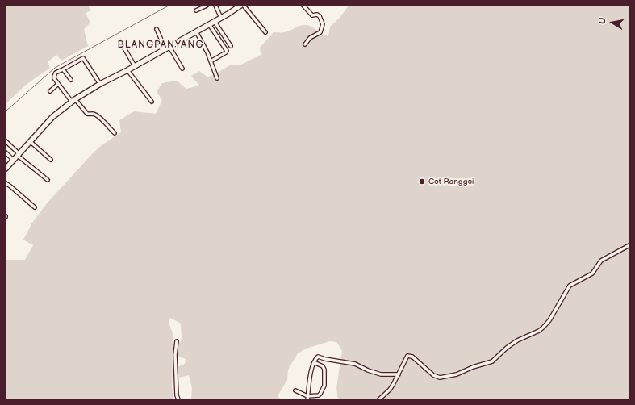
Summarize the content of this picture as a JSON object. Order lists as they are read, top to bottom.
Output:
{
  "districts": ["BLANGPANYANG"],
  "places": ["Cot Ranggoi"],
  "north": "left"
}
